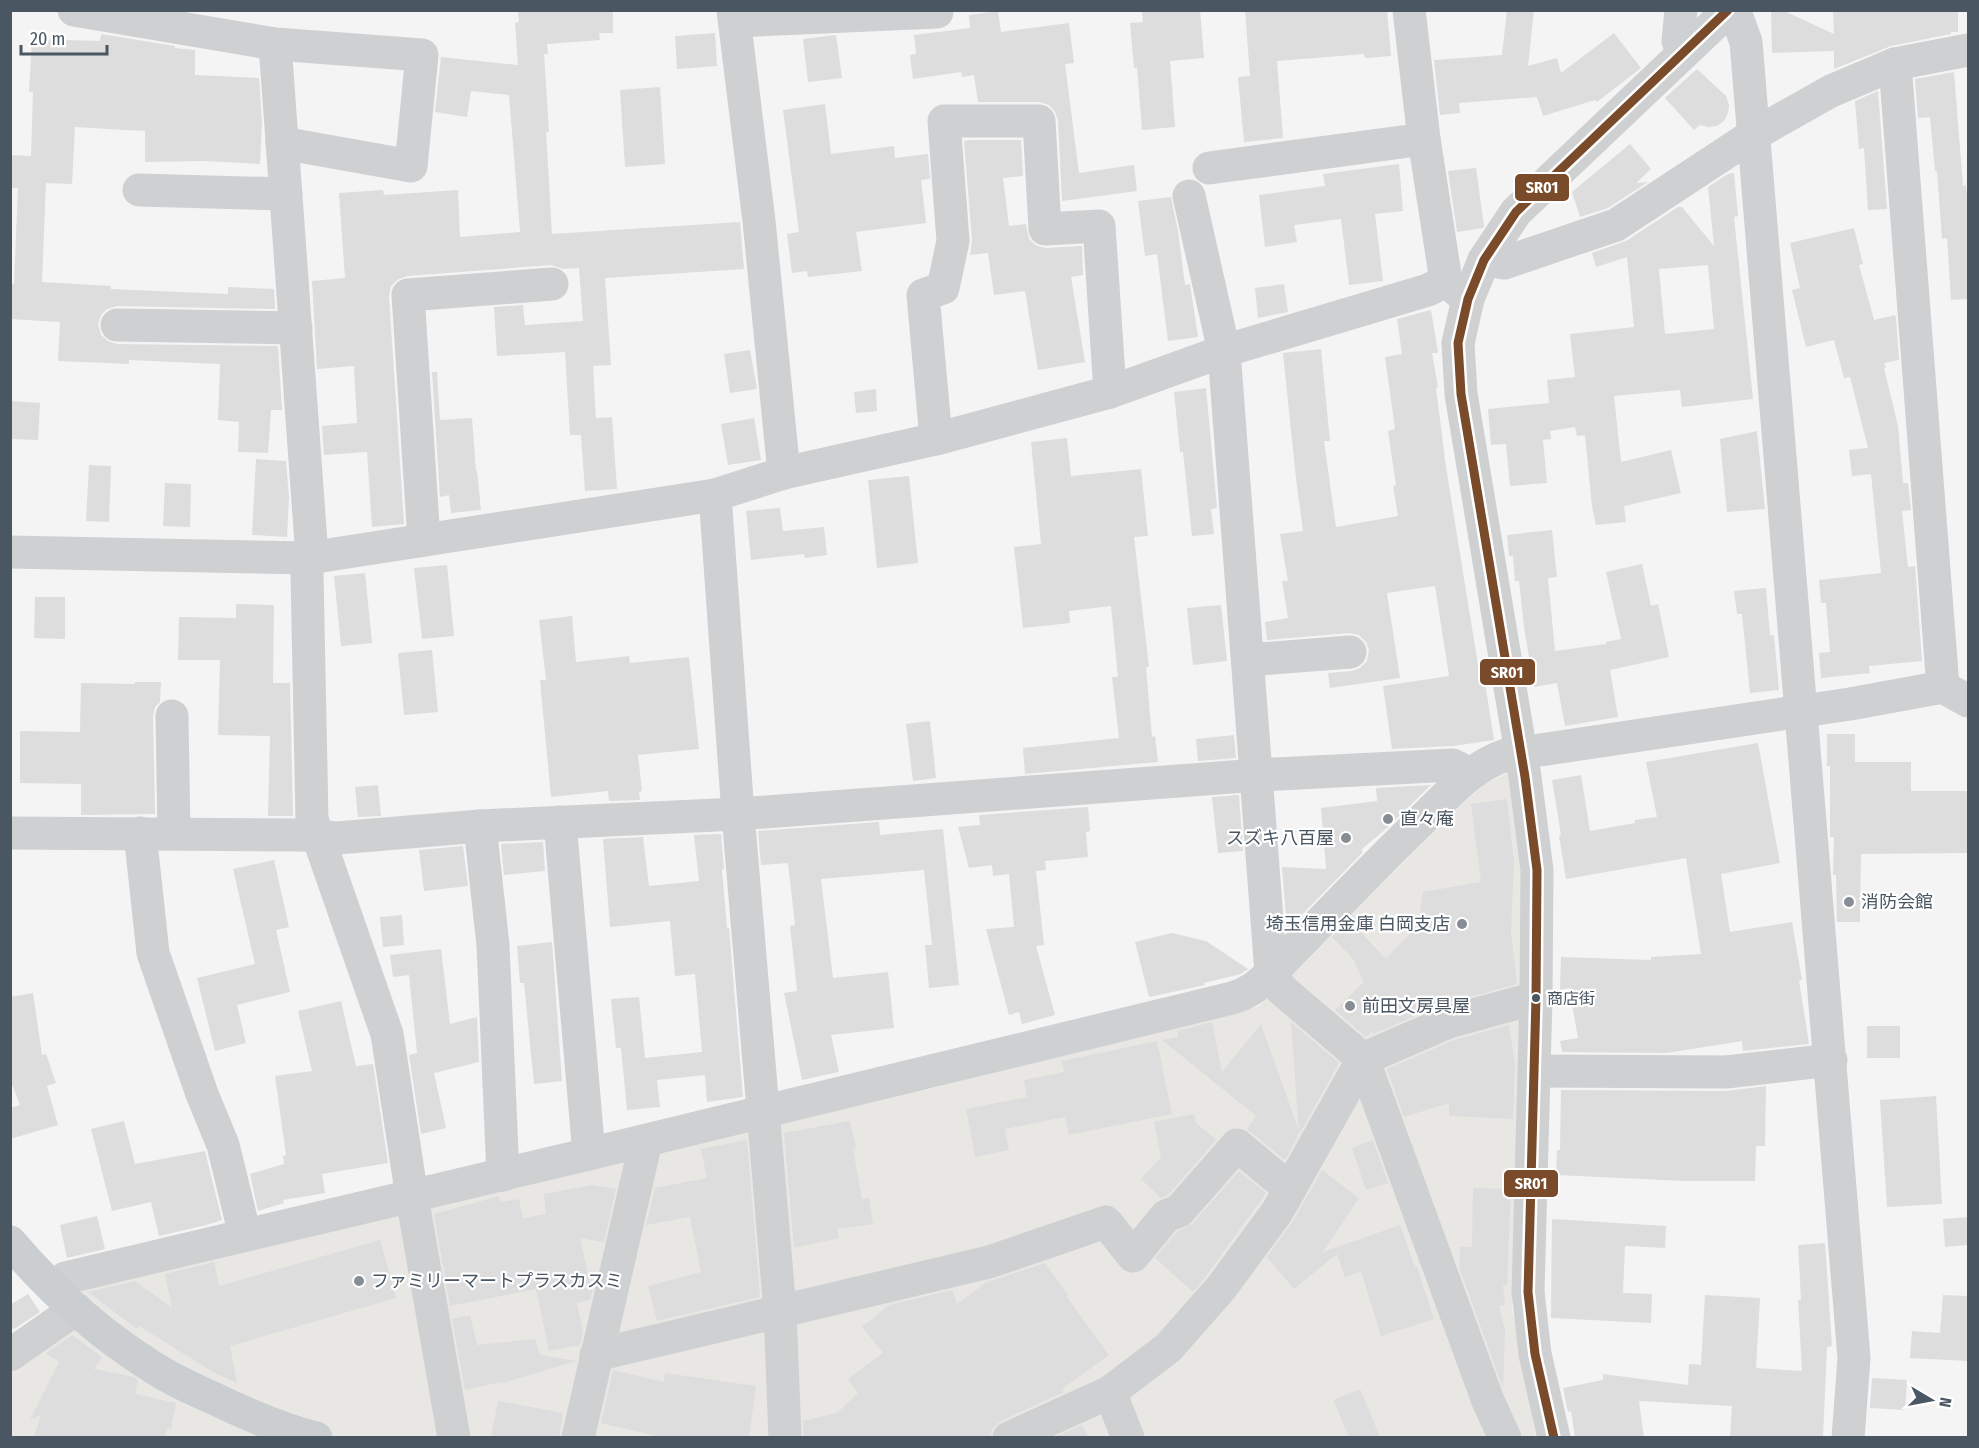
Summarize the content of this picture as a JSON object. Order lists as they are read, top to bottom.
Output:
{
  "places": [
    "直々庵",
    "スズキ八百屋",
    "消防会館",
    "埼玉信用金庫 白岡支店",
    "商店街",
    "前田文房具屋",
    "ファミリーマートプラスカスミ"
  ],
  "lines": ["transit line SR01"],
  "scale_bar": "20 m",
  "north": "right"
}
